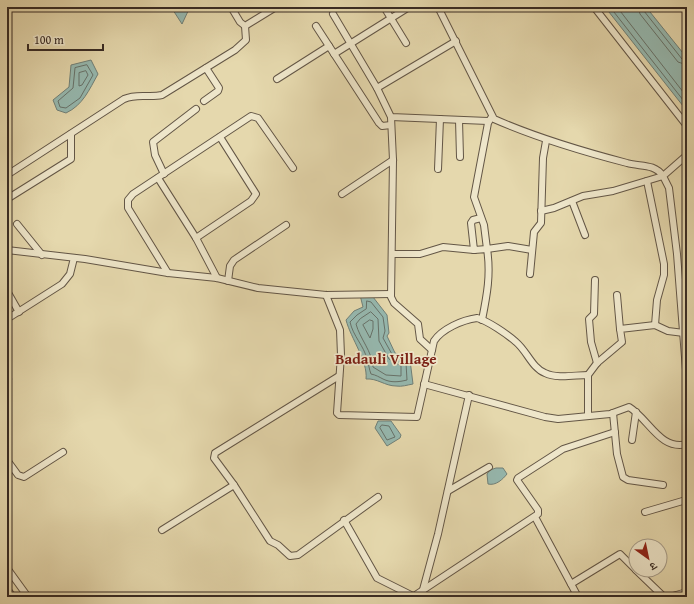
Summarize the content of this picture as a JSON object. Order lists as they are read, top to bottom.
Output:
{
  "districts": ["Badauli Village"],
  "scale_bar": "100 m",
  "north": "bottom right"
}
